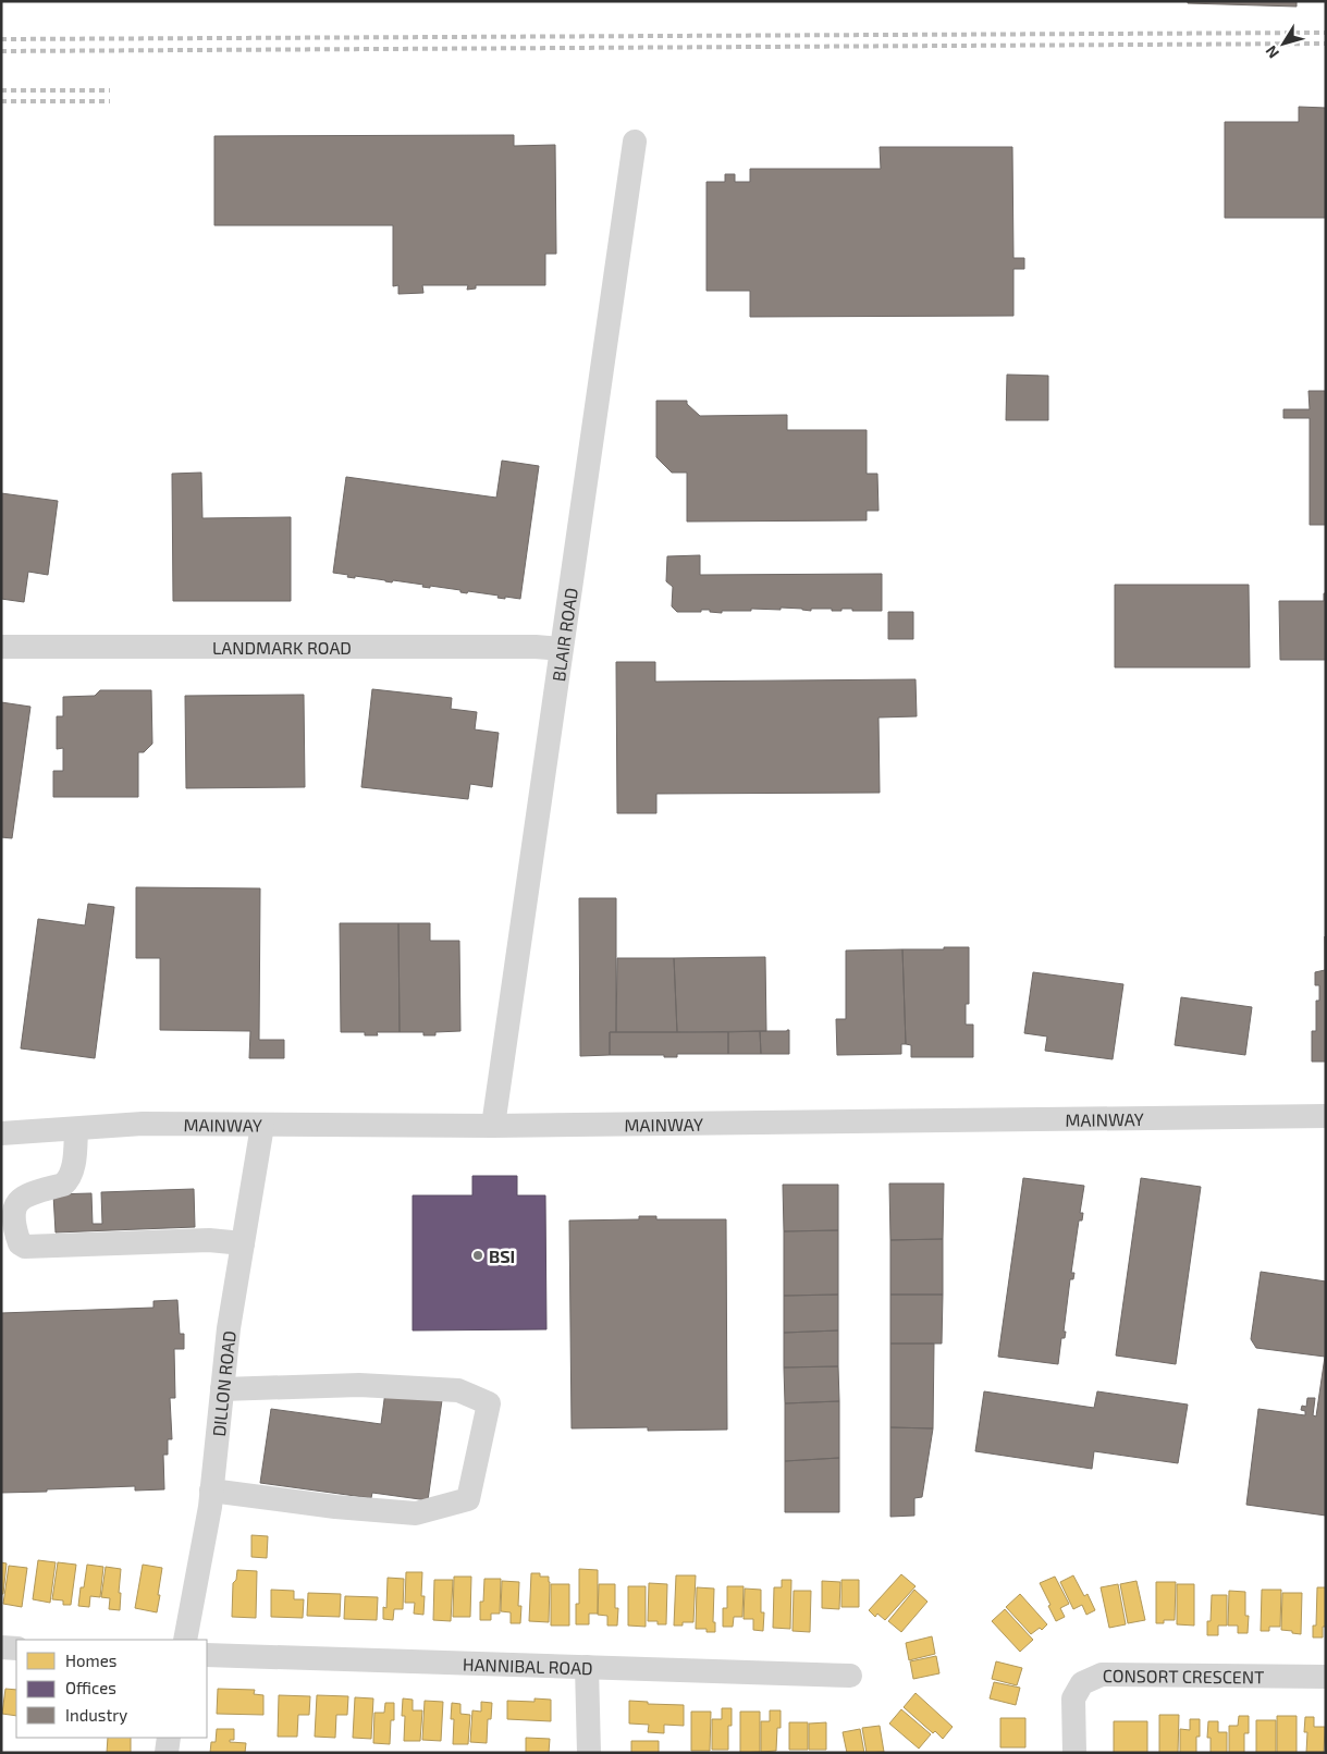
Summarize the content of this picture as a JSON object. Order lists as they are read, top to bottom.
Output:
{
  "streets": {
    "street": [
      "BLAIR ROAD",
      "LANDMARK ROAD",
      "MAINWAY",
      "DILLON ROAD",
      "HANNIBAL ROAD",
      "CONSORT CRESCENT"
    ]
  },
  "crossings": [
    ["BLAIR ROAD", "LANDMARK ROAD"],
    ["BLAIR ROAD", "MAINWAY"],
    ["MAINWAY", "DILLON ROAD"]
  ],
  "places": ["BSI"],
  "legend": ["Homes", "Offices", "Industry"],
  "north": "bottom left"
}
